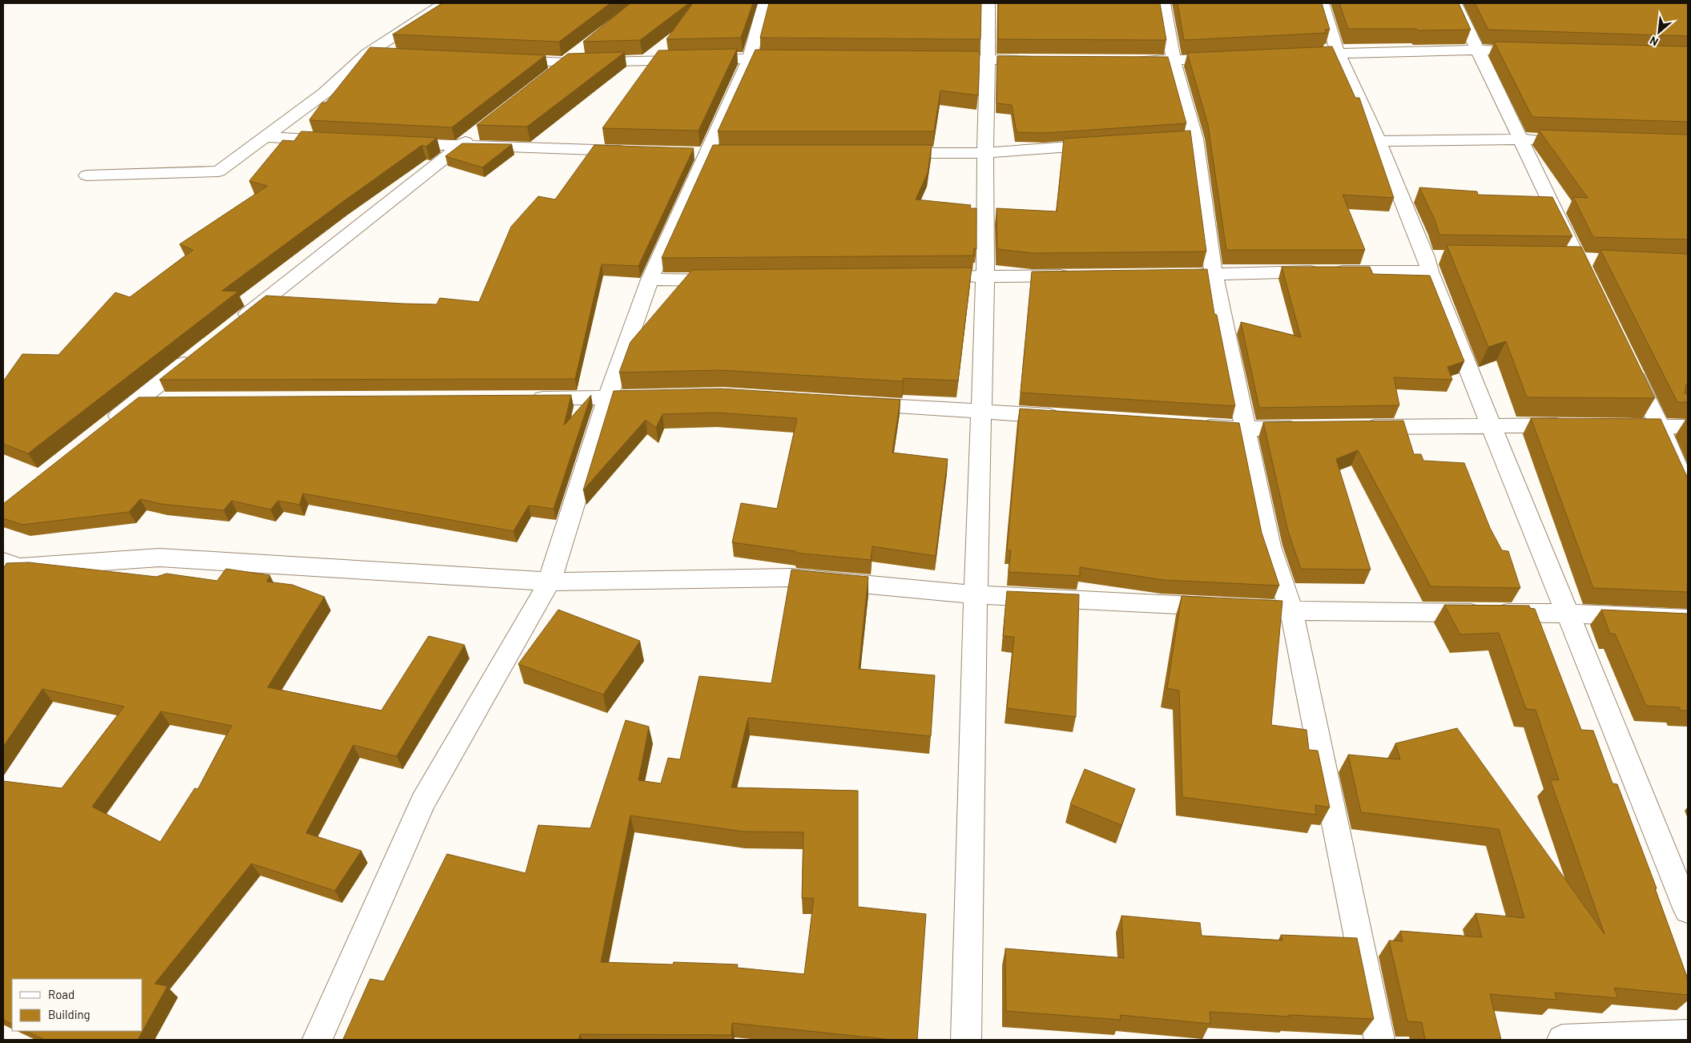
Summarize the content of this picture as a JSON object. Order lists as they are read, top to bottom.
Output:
{
  "legend": ["Road", "Building"],
  "north": "bottom left"
}
